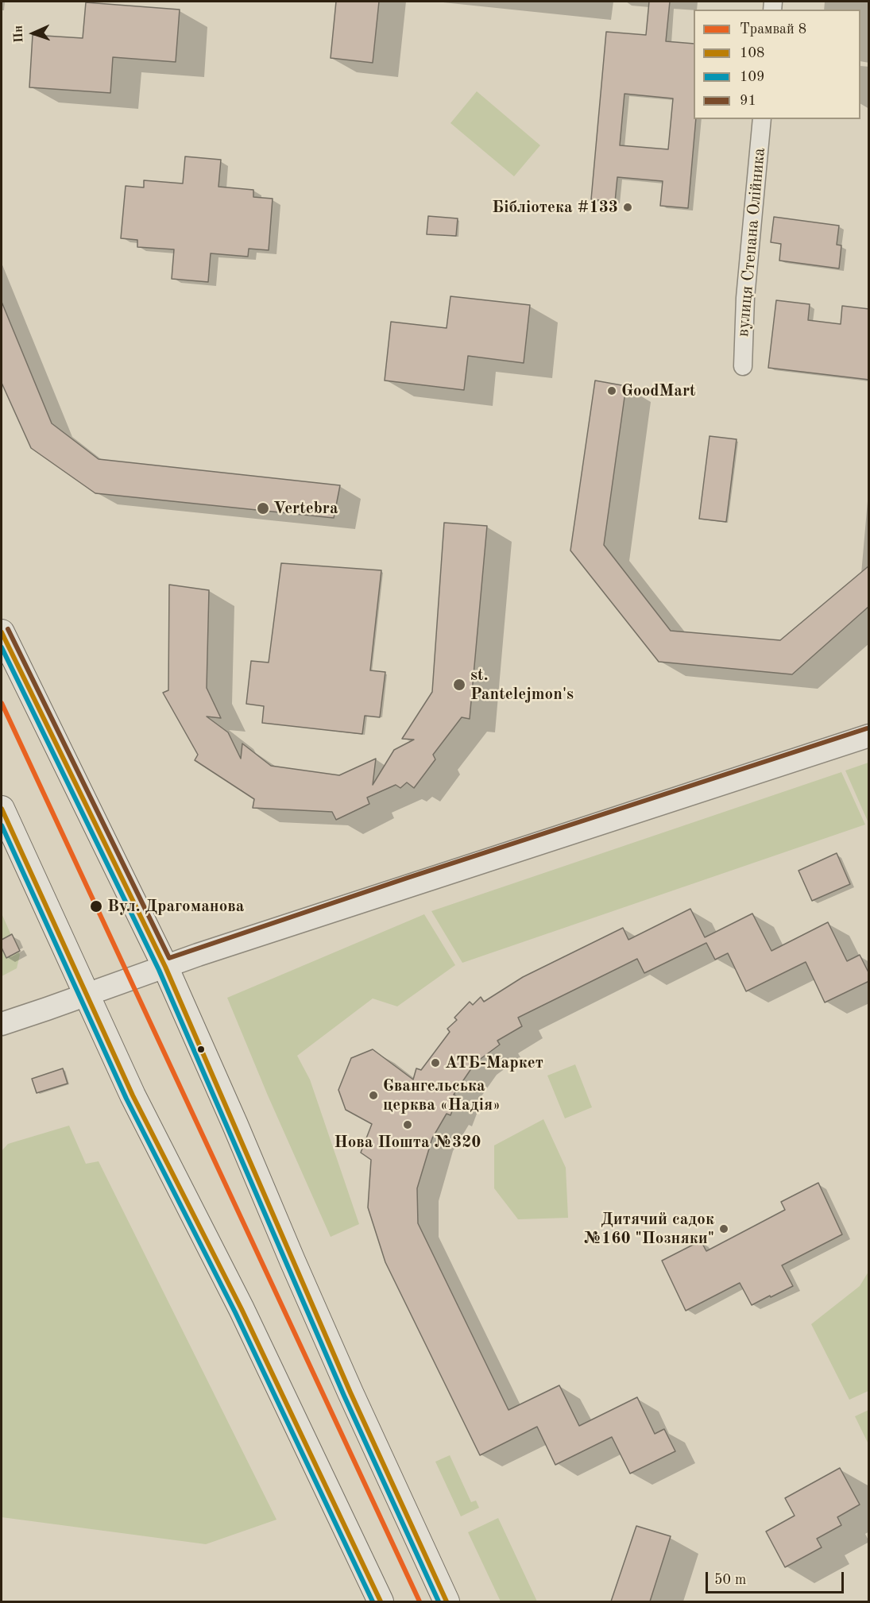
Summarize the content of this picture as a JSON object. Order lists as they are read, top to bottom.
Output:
{
  "streets": {
    "street": ["вулиця Степана Олійника"]
  },
  "places": [
    "Бібліотека #133",
    "GoodMart",
    "Vertebra",
    "st. Pantelejmon's",
    "Вул. Драгоманова",
    "АТБ-Маркет",
    "Євангельська церква «Надія»",
    "Нова Пошта №320",
    "Дитячий садок №160 \"Позняки\""
  ],
  "lines": [
    "transit line 91",
    "transit line 108",
    "transit line 109",
    "tram line 8"
  ],
  "legend": [
    "Трамвай 8",
    "108",
    "109",
    "91"
  ],
  "scale_bar": "50 m",
  "north": "left"
}
